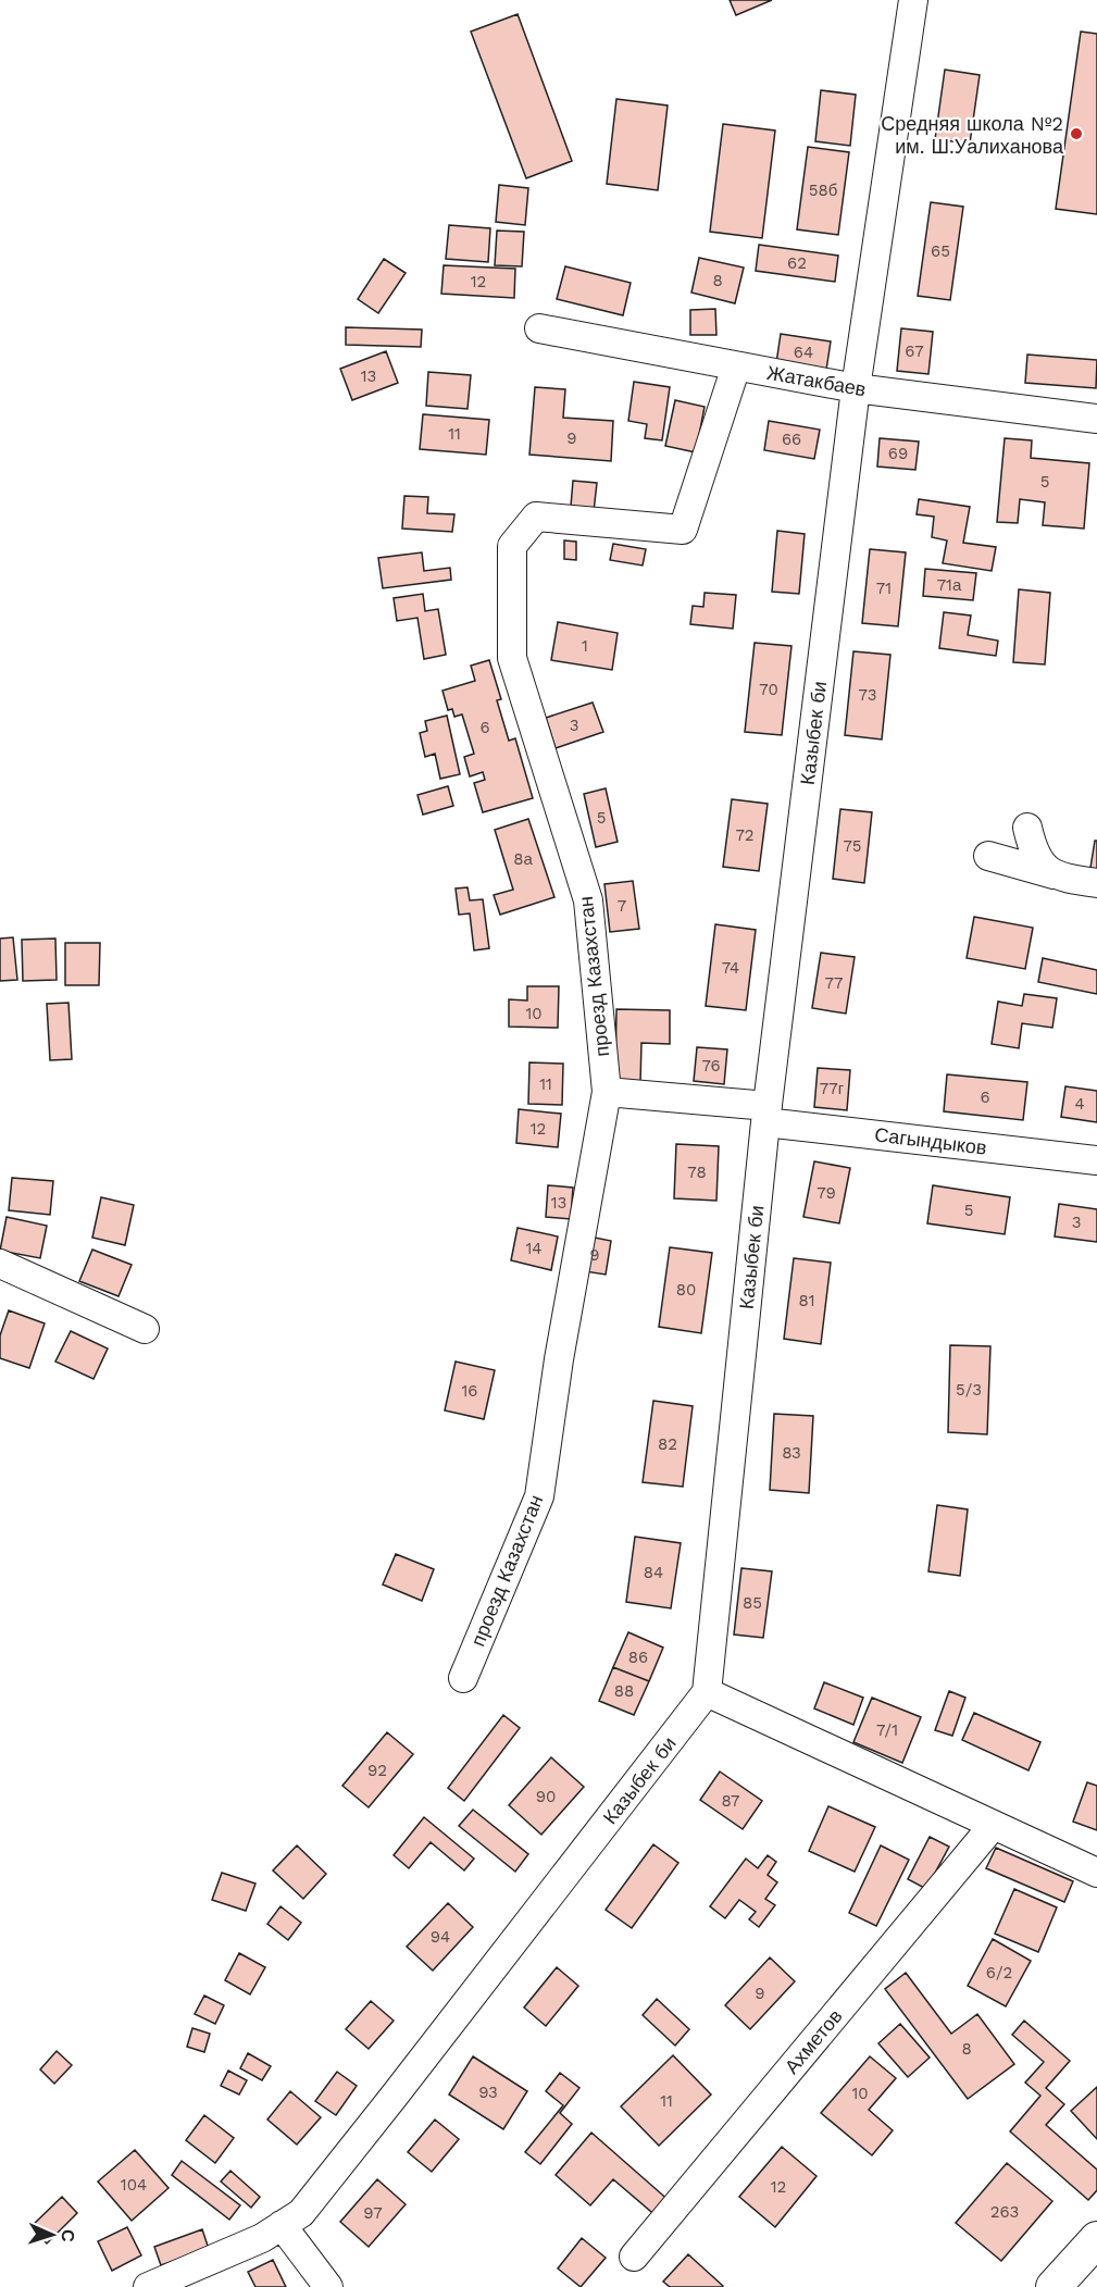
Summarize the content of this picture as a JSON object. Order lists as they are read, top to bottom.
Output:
{
  "streets": {
    "street": [
      "Жатакбаев",
      "Казыбек би",
      "проезд Казахстан",
      "Сагындыков",
      "Ахметов"
    ]
  },
  "crossings": [
    ["Жатакбаев", "Казыбек би"],
    ["Жатакбаев", "проезд Казахстан"],
    ["Казыбек би", "Сагындыков"],
    ["проезд Казахстан", "Сагындыков"]
  ],
  "places": ["Средняя школа №2 им. Ш.Уалиханова"],
  "house_numbers": [
    "58б",
    "65",
    "62",
    "8",
    "12",
    "67",
    "64",
    "13",
    "11",
    "9",
    "66",
    "69",
    "5",
    "71а",
    "71",
    "1",
    "70",
    "73",
    "3",
    "6",
    "5",
    "72",
    "75",
    "8а",
    "7",
    "74",
    "77",
    "10",
    "76",
    "11",
    "77г",
    "6",
    "4",
    "12",
    "78",
    "79",
    "13",
    "5",
    "3",
    "14",
    "9",
    "80",
    "81",
    "5/3",
    "16",
    "82",
    "83",
    "84",
    "85",
    "86",
    "88",
    "7/1",
    "92",
    "90",
    "87",
    "94",
    "6/2",
    "9",
    "8",
    "93",
    "10",
    "11",
    "104",
    "12",
    "263",
    "97"
  ],
  "north": "right"
}
